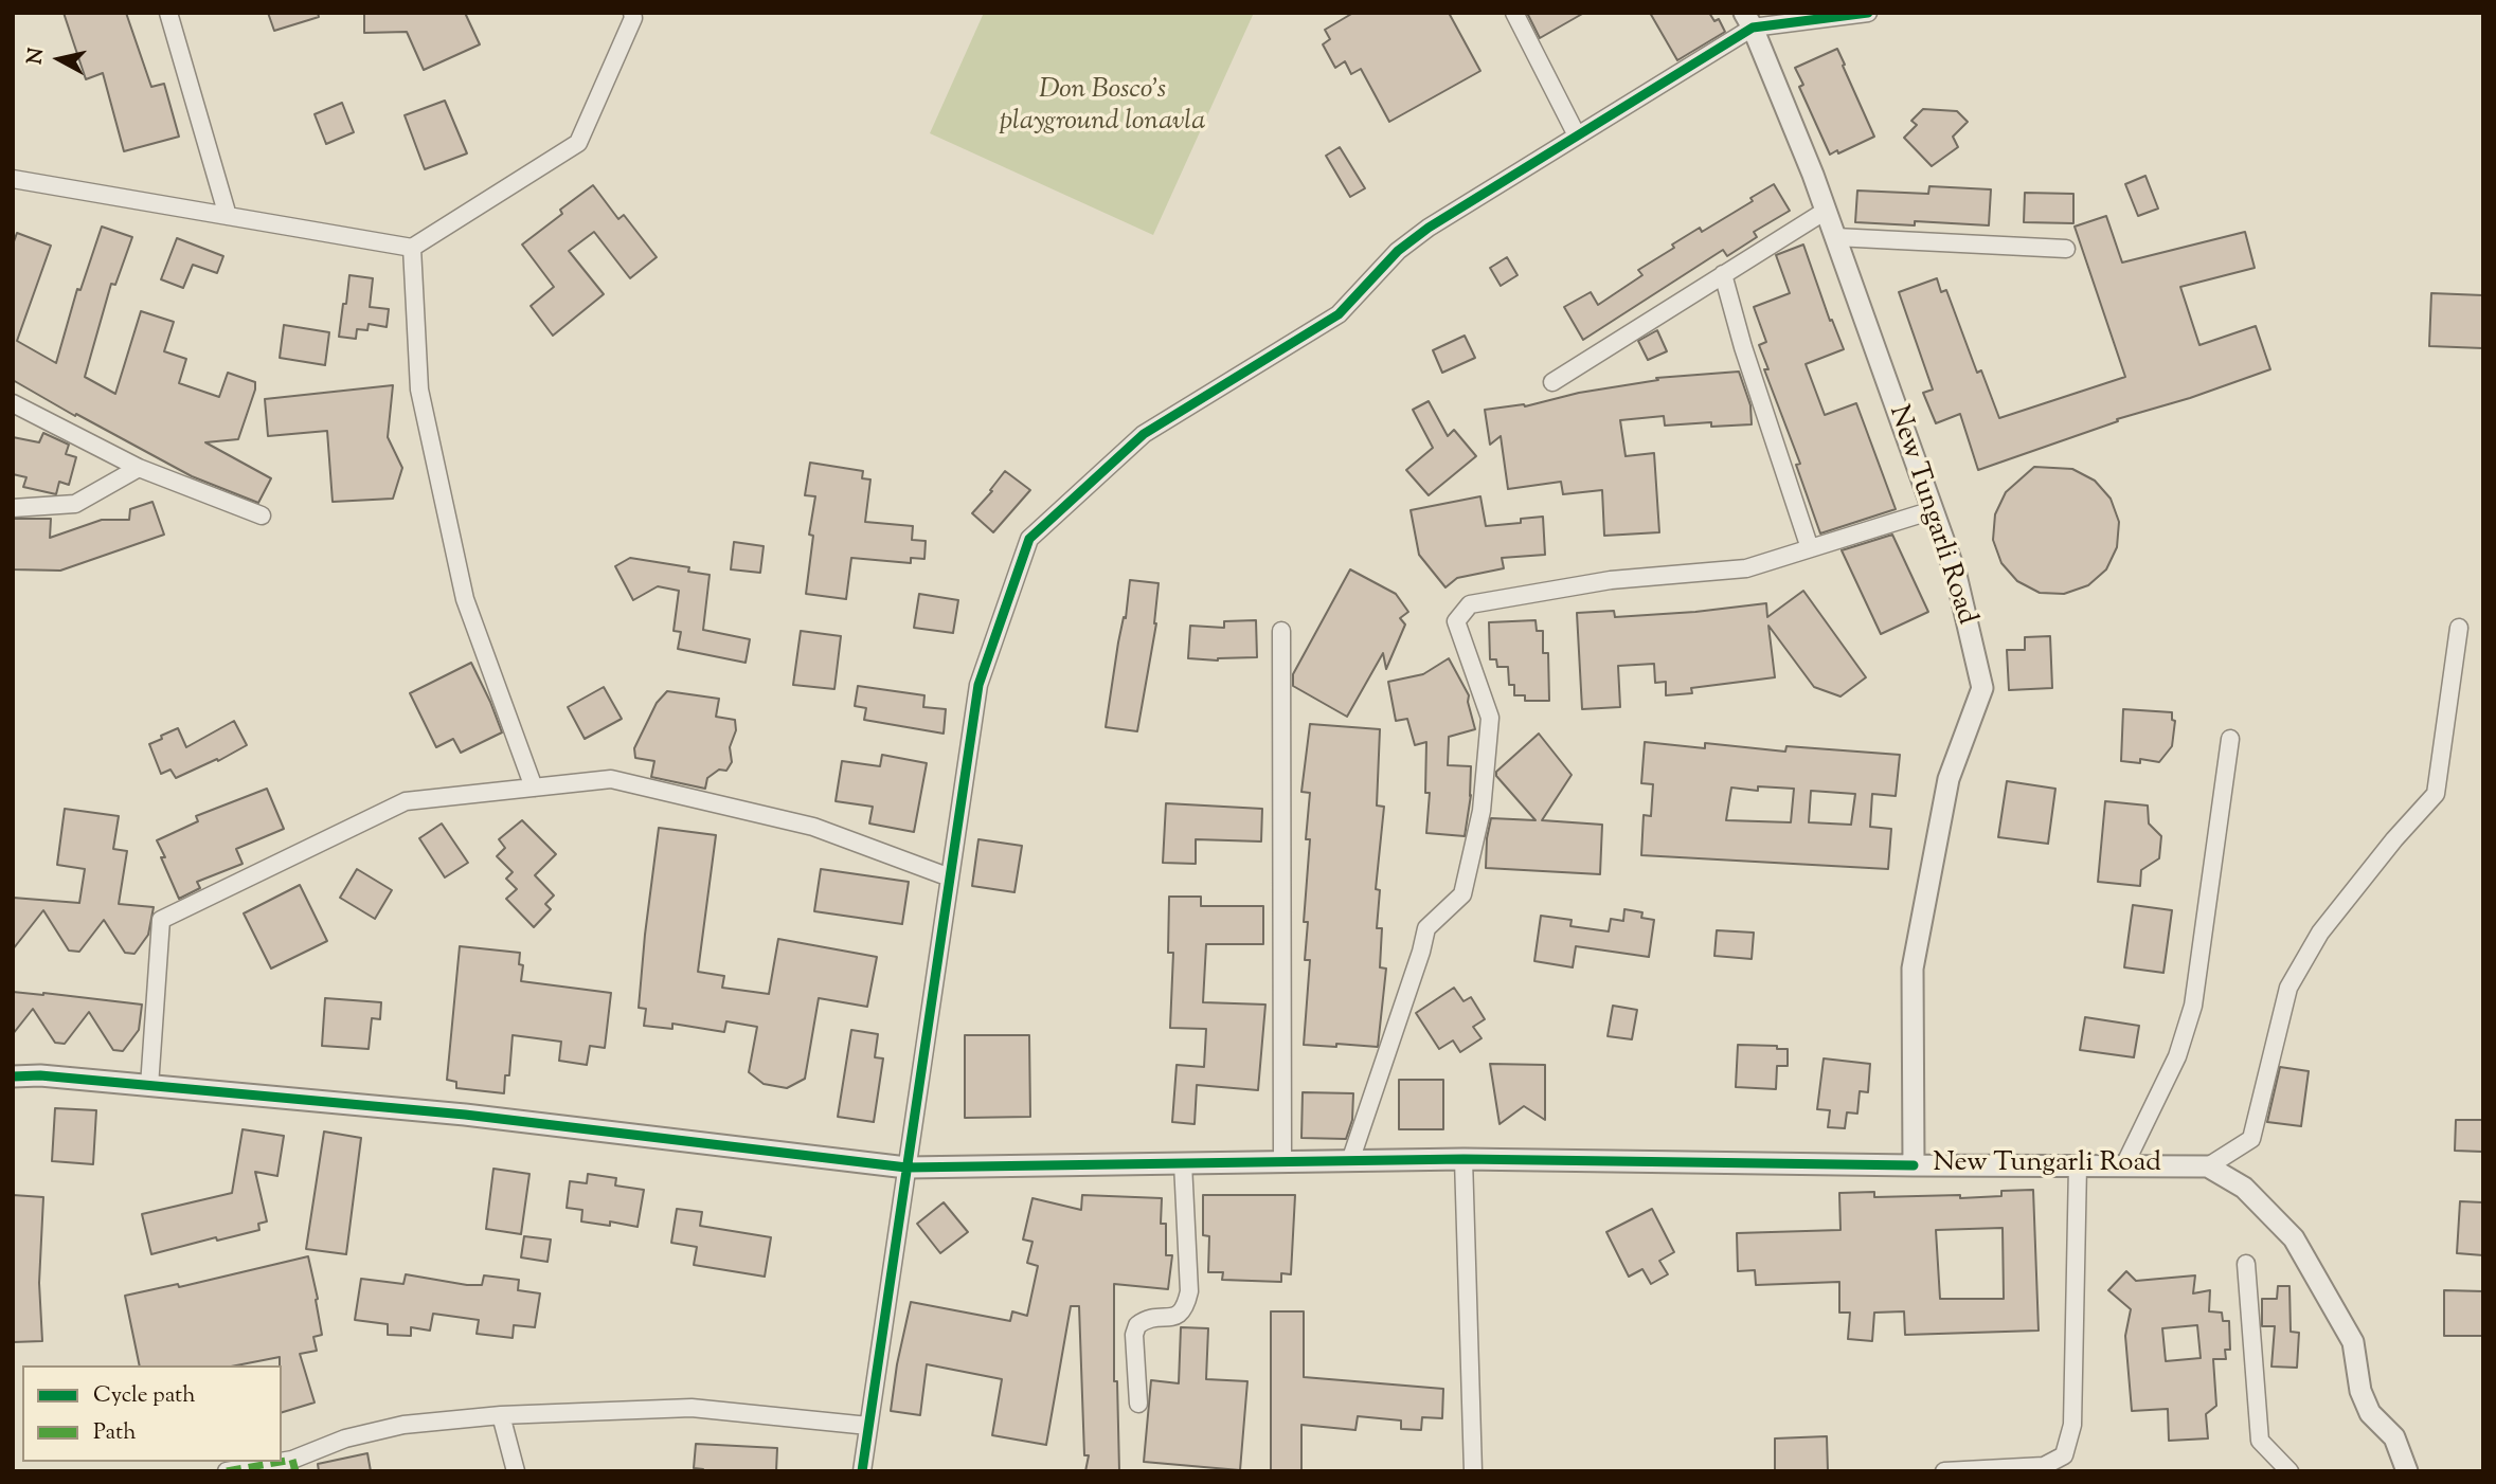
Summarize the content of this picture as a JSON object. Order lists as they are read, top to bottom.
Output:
{
  "streets": {
    "street": ["New Tungarli Road"]
  },
  "parks": ["Don Bosco's playground lonavla"],
  "legend": ["Cycle path", "Path"],
  "north": "left"
}
